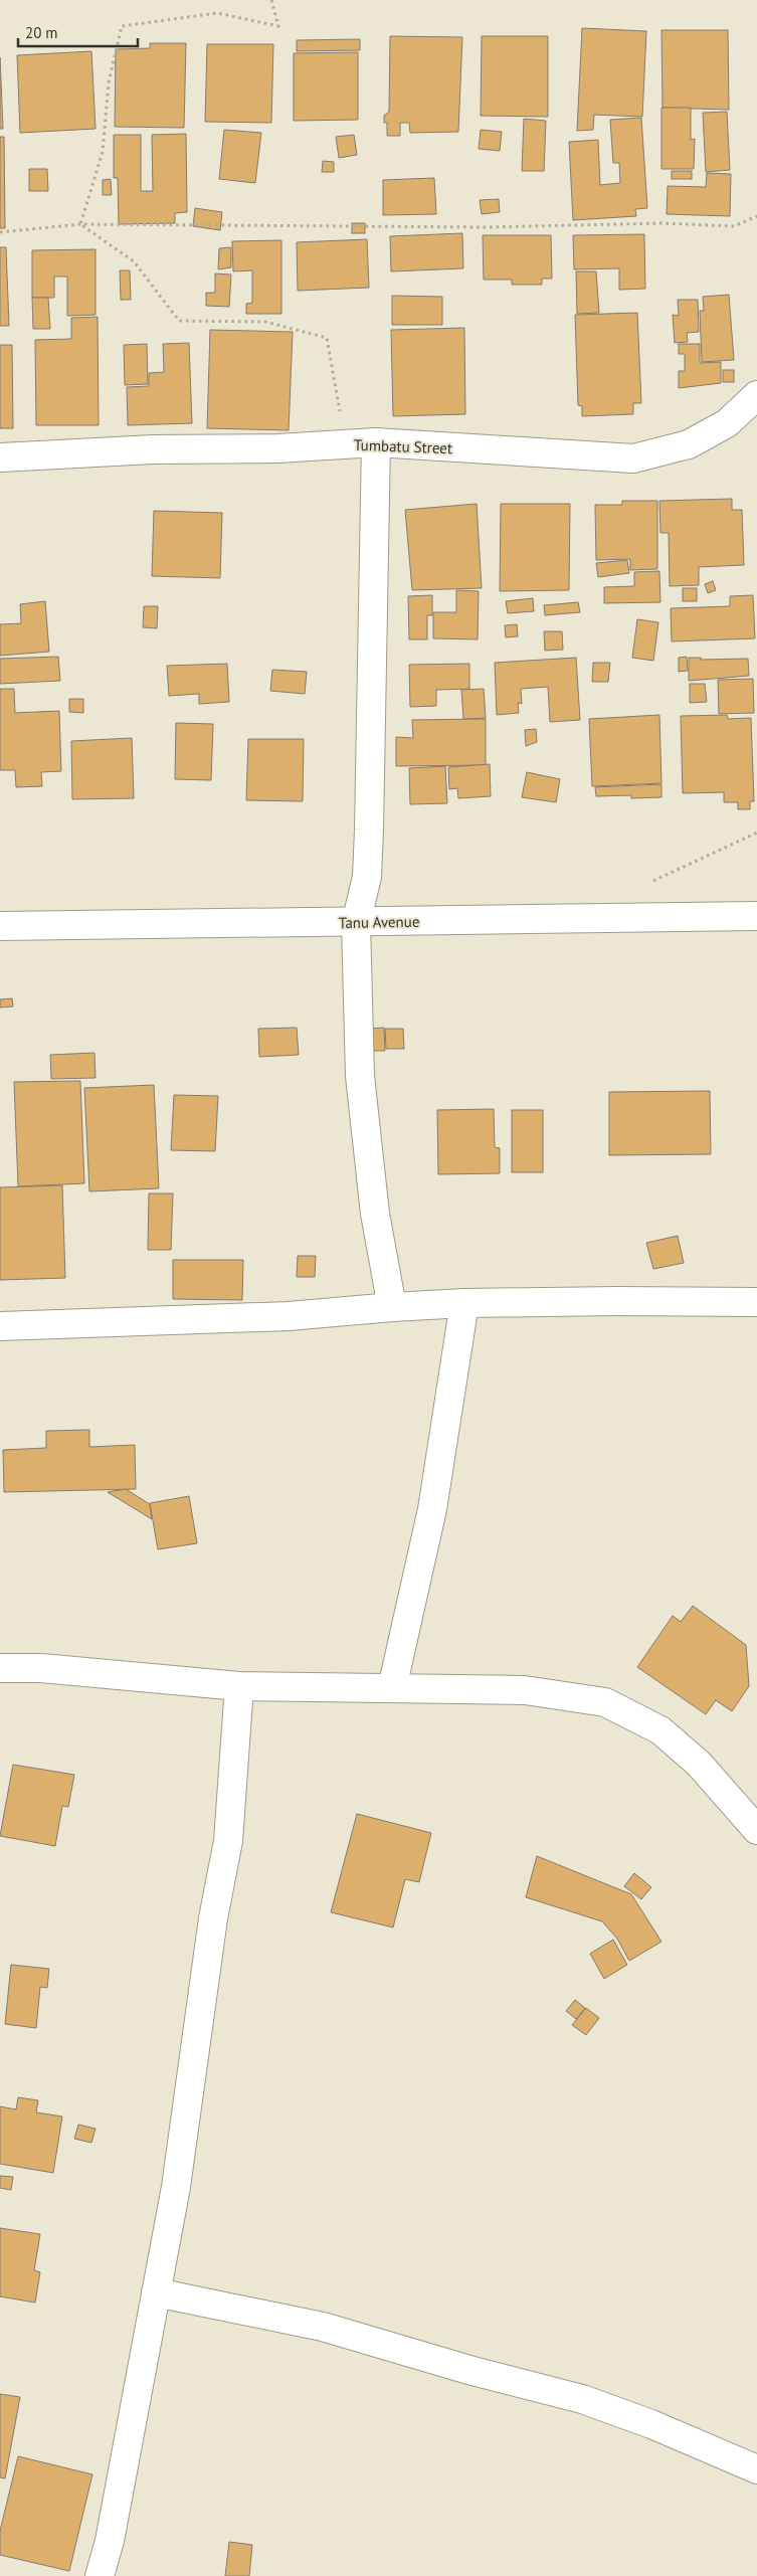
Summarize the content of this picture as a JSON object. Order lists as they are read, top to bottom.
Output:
{
  "streets": {
    "street": ["Tumbatu Street", "Tanu Avenue"]
  },
  "scale_bar": "20 m"
}
